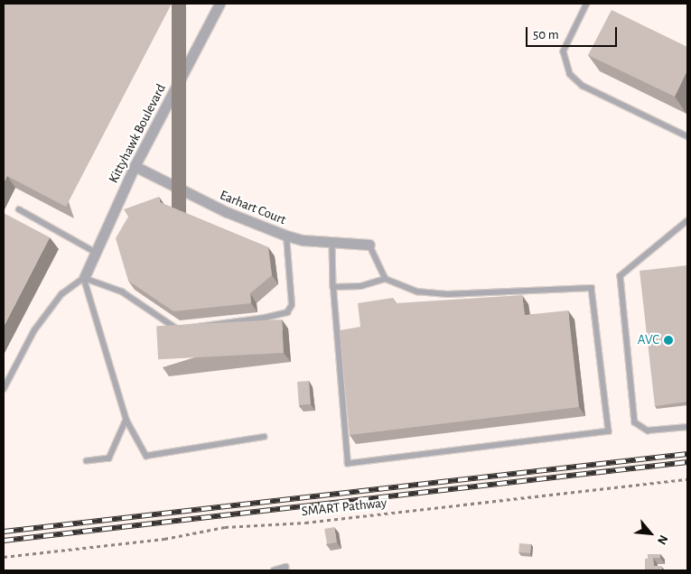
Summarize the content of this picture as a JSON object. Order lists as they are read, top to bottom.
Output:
{
  "streets": {
    "street": ["Kittyhawk Boulevard", "Earhart Court"],
    "path": ["SMART Pathway"]
  },
  "crossings": [
    ["Kittyhawk Boulevard", "Earhart Court"]
  ],
  "places": ["AVC"],
  "scale_bar": "50 m",
  "north": "bottom right"
}
